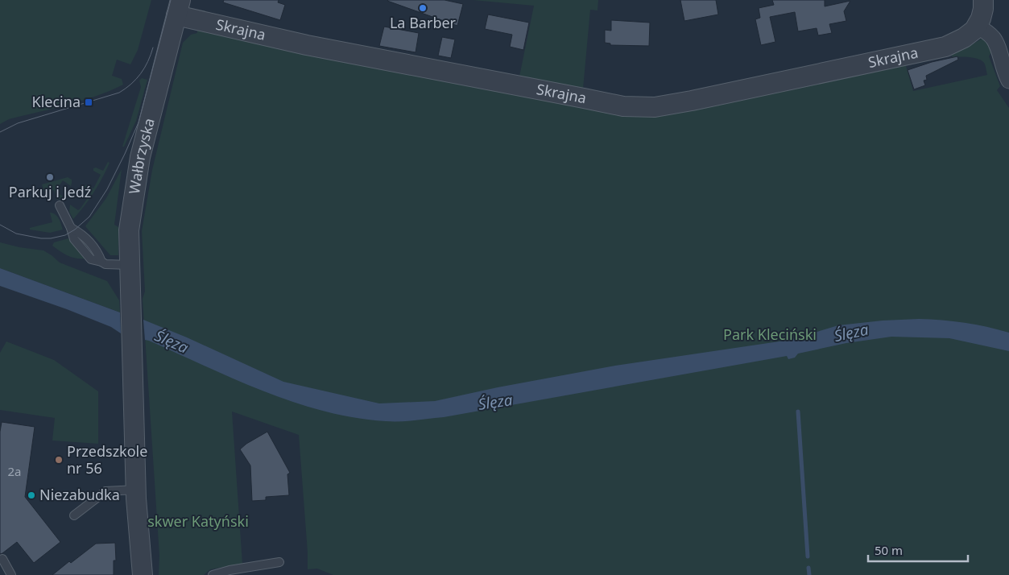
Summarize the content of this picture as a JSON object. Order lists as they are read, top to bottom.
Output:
{
  "streets": {
    "street": ["Skrajna", "Wałbrzyska"]
  },
  "crossings": [
    ["Skrajna", "Wałbrzyska"]
  ],
  "water": ["Ślęza"],
  "parks": ["Park Kleciński", "skwer Katyński"],
  "places": {
    "other": [
      "La Barber",
      "Parkuj i Jedź",
      "Przedszkole nr 56",
      "Niezabudka"
    ],
    "transit": ["Klecina"]
  },
  "house_numbers": ["2a"],
  "scale_bar": "50 m"
}
